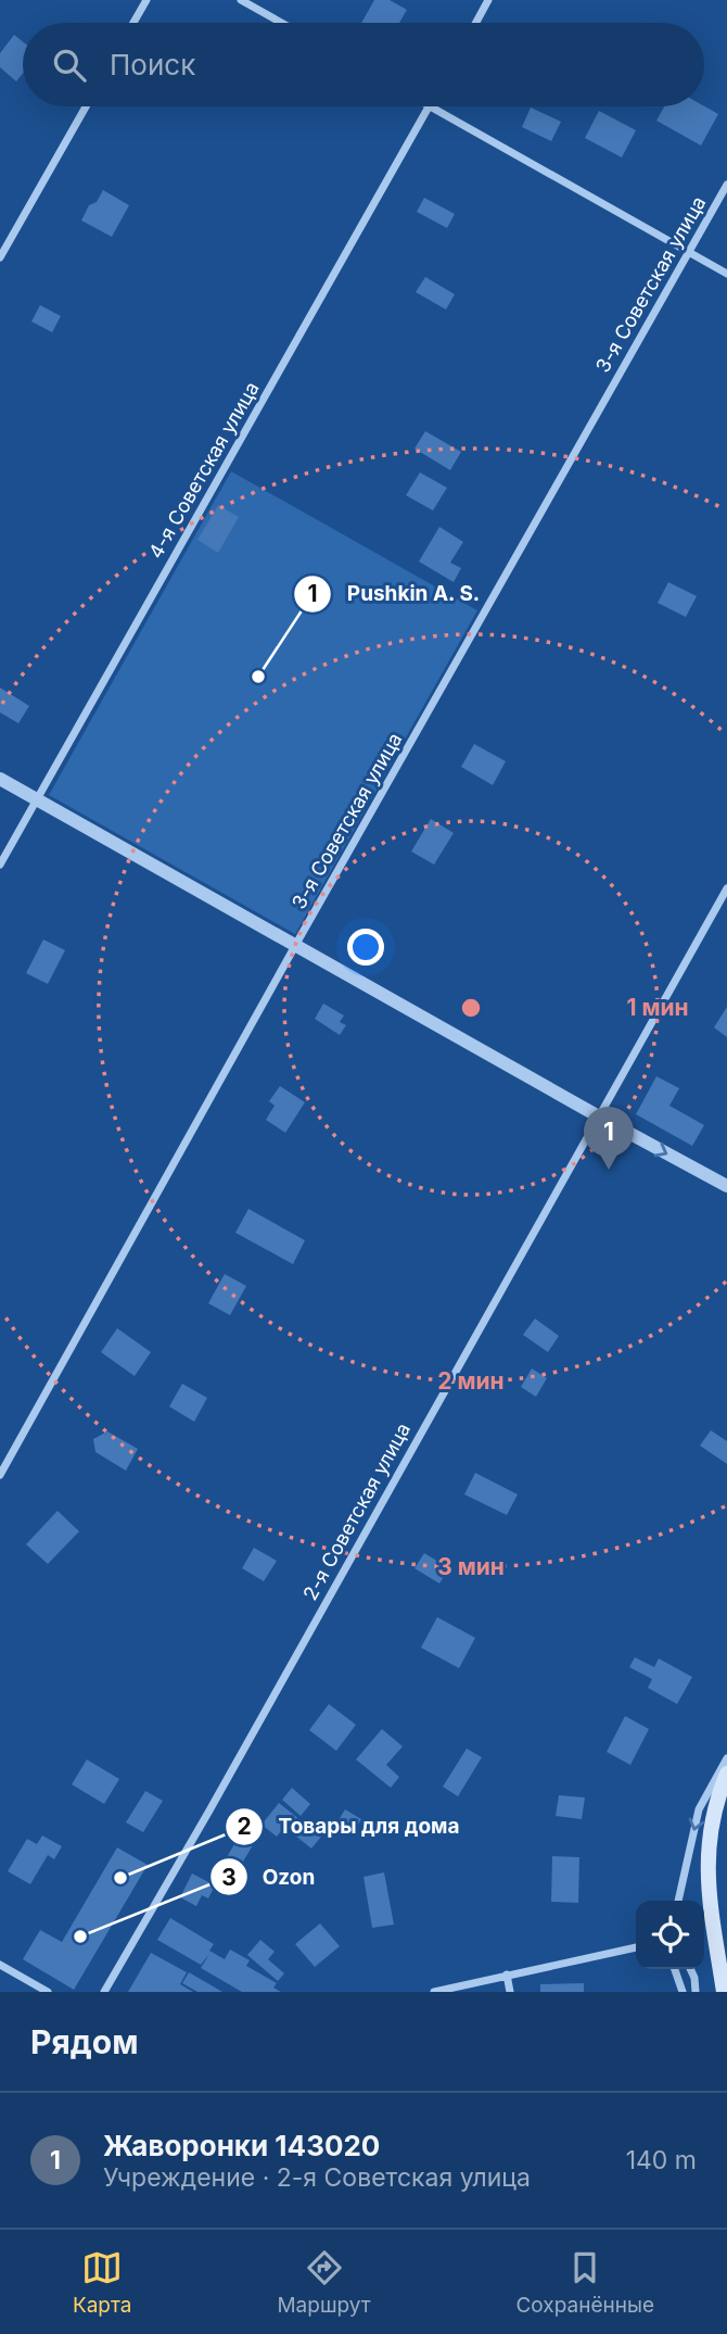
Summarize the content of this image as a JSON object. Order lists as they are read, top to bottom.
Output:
{
  "streets": {
    "street": ["3-я Советская улица", "4-я Советская улица", "2-я Советская улица"]
  },
  "places": ["Pushkin A. S.", "Товары для дома", "Ozon"],
  "page": {
    "search": "Поиск",
    "pins": "1",
    "heading": "Рядом",
    "list": [
      {
        "mark": "1",
        "name": "Жаворонки 143020",
        "note": "Учреждение · 2-я Советская улица",
        "value": "140 m"
      }
    ],
    "nav": ["Карта", "Маршрут", "Сохранённые"]
  },
  "rings": ["1 мин", "2 мин", "3 мин"]
}
